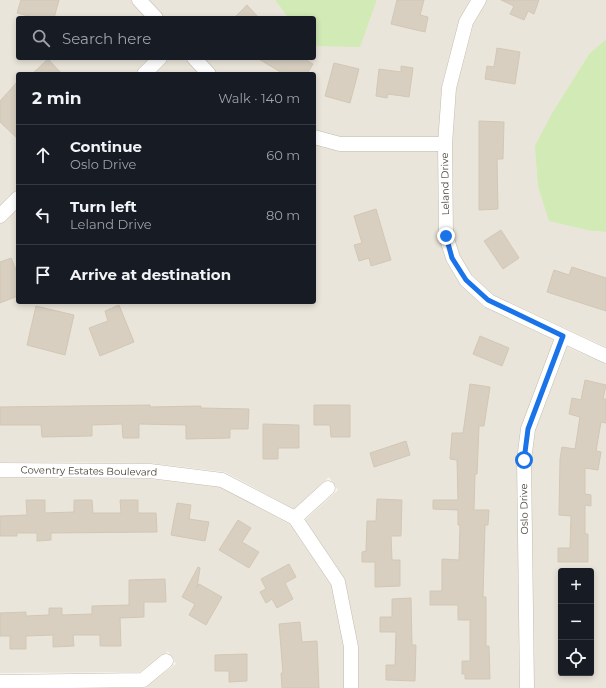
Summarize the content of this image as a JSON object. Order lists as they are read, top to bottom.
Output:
{
  "streets": {
    "street": ["Leland Drive", "Coventry Estates Boulevard", "Oslo Drive"]
  },
  "crossings": [
    ["Leland Drive", "Oslo Drive"]
  ],
  "page": {
    "search": "Search here",
    "heading": ["2 min", "Walk · 140 m"],
    "list": [
      ["Continue", "Oslo Drive", "60 m"],
      ["Turn left", "Leland Drive", "80 m"],
      "Arrive at destination"
    ],
    "map_buttons": ["+", "−"]
  }
}
